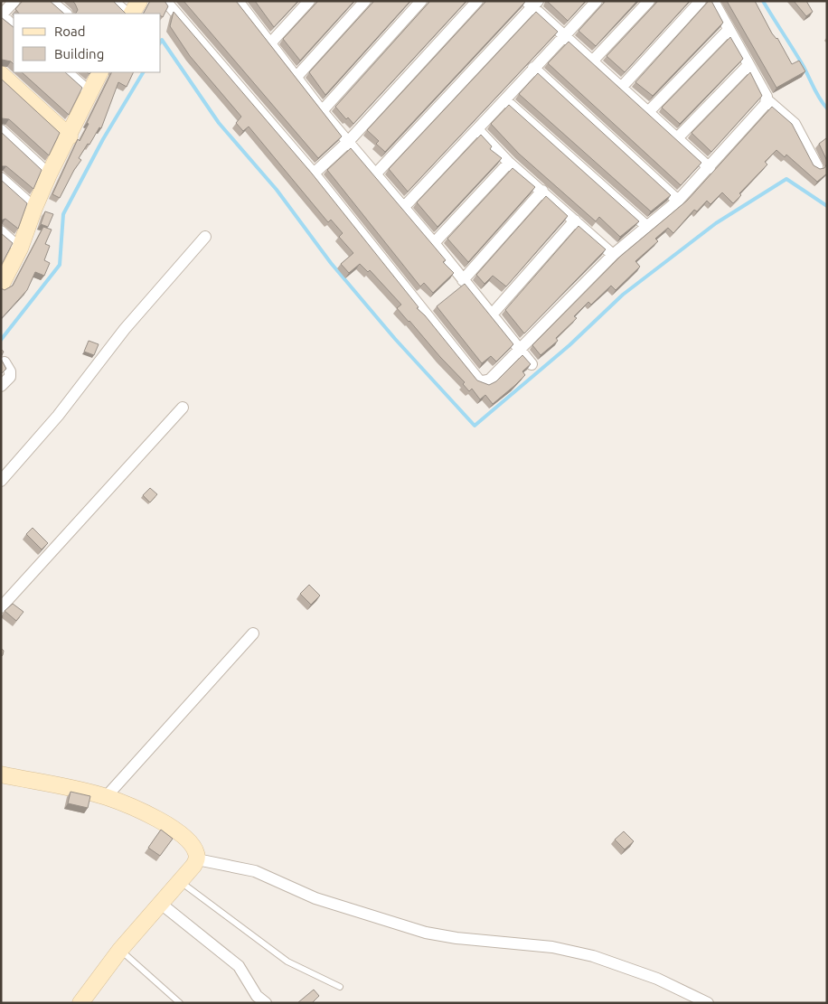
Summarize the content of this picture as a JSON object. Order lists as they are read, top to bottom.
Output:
{
  "legend": ["Road", "Building"]
}
